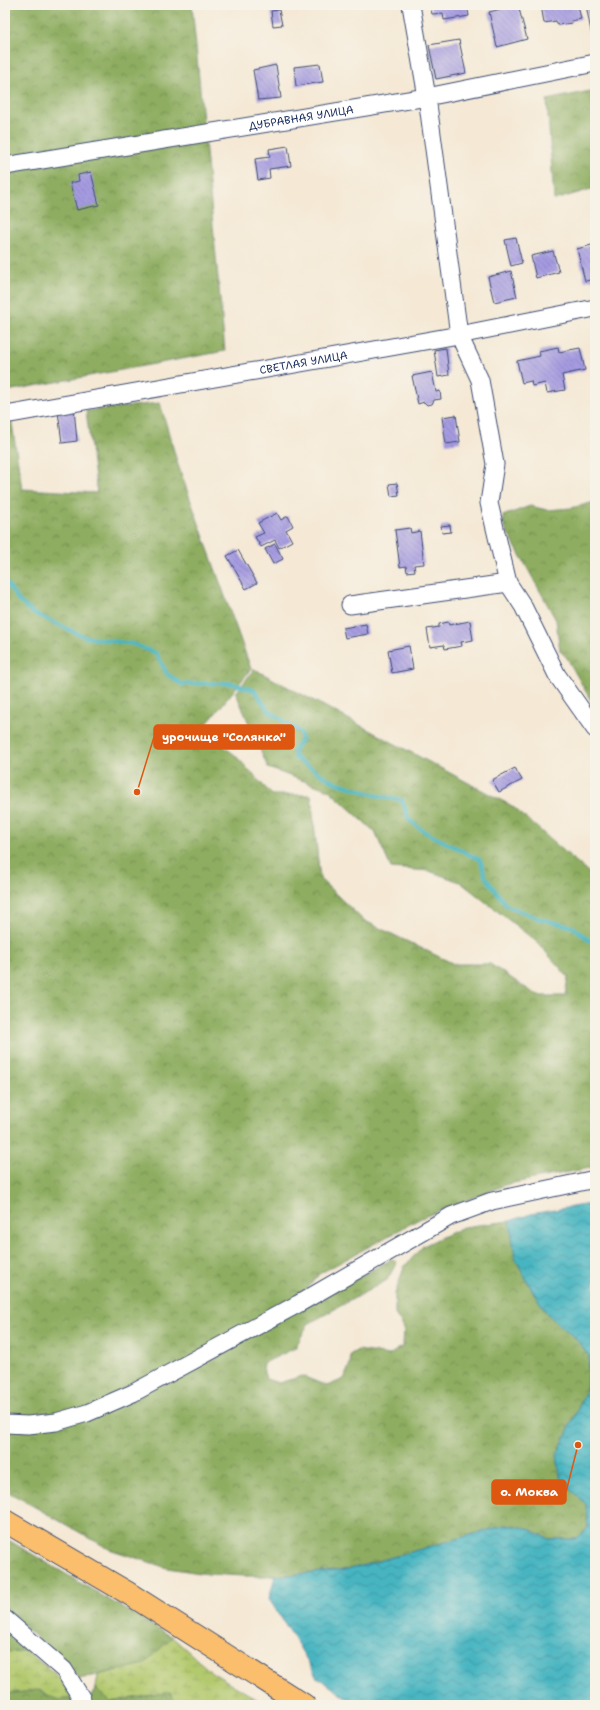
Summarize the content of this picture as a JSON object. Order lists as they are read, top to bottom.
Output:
{
  "streets": {
    "street": ["ДУБРАВНАЯ УЛИЦА", "СВЕТЛАЯ УЛИЦА"]
  },
  "places": ["урочище \"Солянка\"", "о. Моква"]
}
